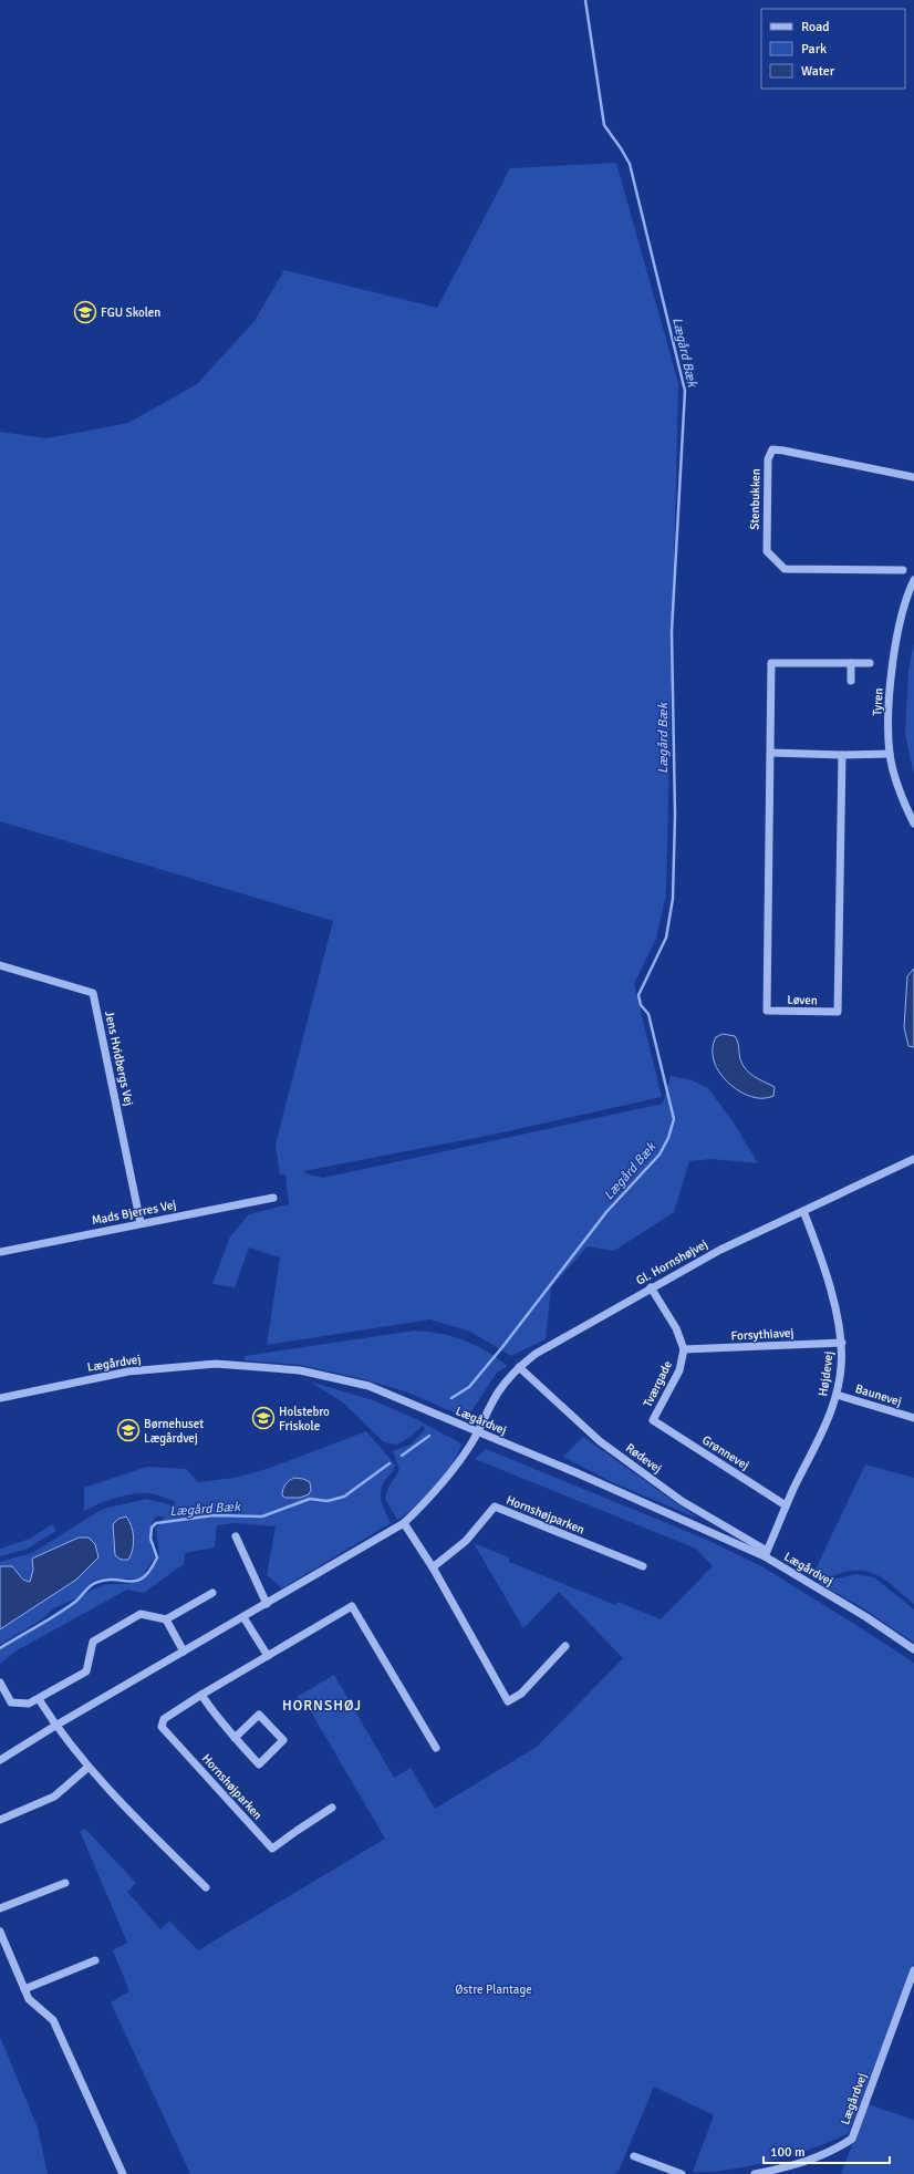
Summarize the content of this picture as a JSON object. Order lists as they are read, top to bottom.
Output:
{
  "streets": {
    "street": [
      "Stenbukken",
      "Tyren",
      "Løven",
      "Jens Hvidbergs Vej",
      "Mads Bjerres Vej",
      "Gl. Hornshøjvej",
      "Forsythiavej",
      "Lægårdvej",
      "Højdevej",
      "Tværgade",
      "Baunevej",
      "Grønnevej",
      "Rødevej",
      "Hornshøjparken"
    ]
  },
  "crossings": [
    ["Jens Hvidbergs Vej", "Mads Bjerres Vej"],
    ["Gl. Hornshøjvej", "Lægårdvej"],
    ["Gl. Hornshøjvej", "Højdevej"],
    ["Gl. Hornshøjvej", "Tværgade"],
    ["Gl. Hornshøjvej", "Rødevej"],
    ["Forsythiavej", "Højdevej"],
    ["Forsythiavej", "Tværgade"],
    ["Lægårdvej", "Højdevej"],
    ["Lægårdvej", "Rødevej"],
    ["Højdevej", "Baunevej"],
    ["Højdevej", "Grønnevej"],
    ["Højdevej", "Rødevej"],
    ["Tværgade", "Grønnevej"]
  ],
  "districts": ["HORNSHØJ"],
  "water": ["Lægård Bæk"],
  "parks": ["Østre Plantage"],
  "places": {
    "school or university": ["FGU Skolen", "Holstebro Friskole", "Børnehuset Lægårdvej"]
  },
  "legend": ["Road", "Park", "Water"],
  "scale_bar": "100 m"
}
